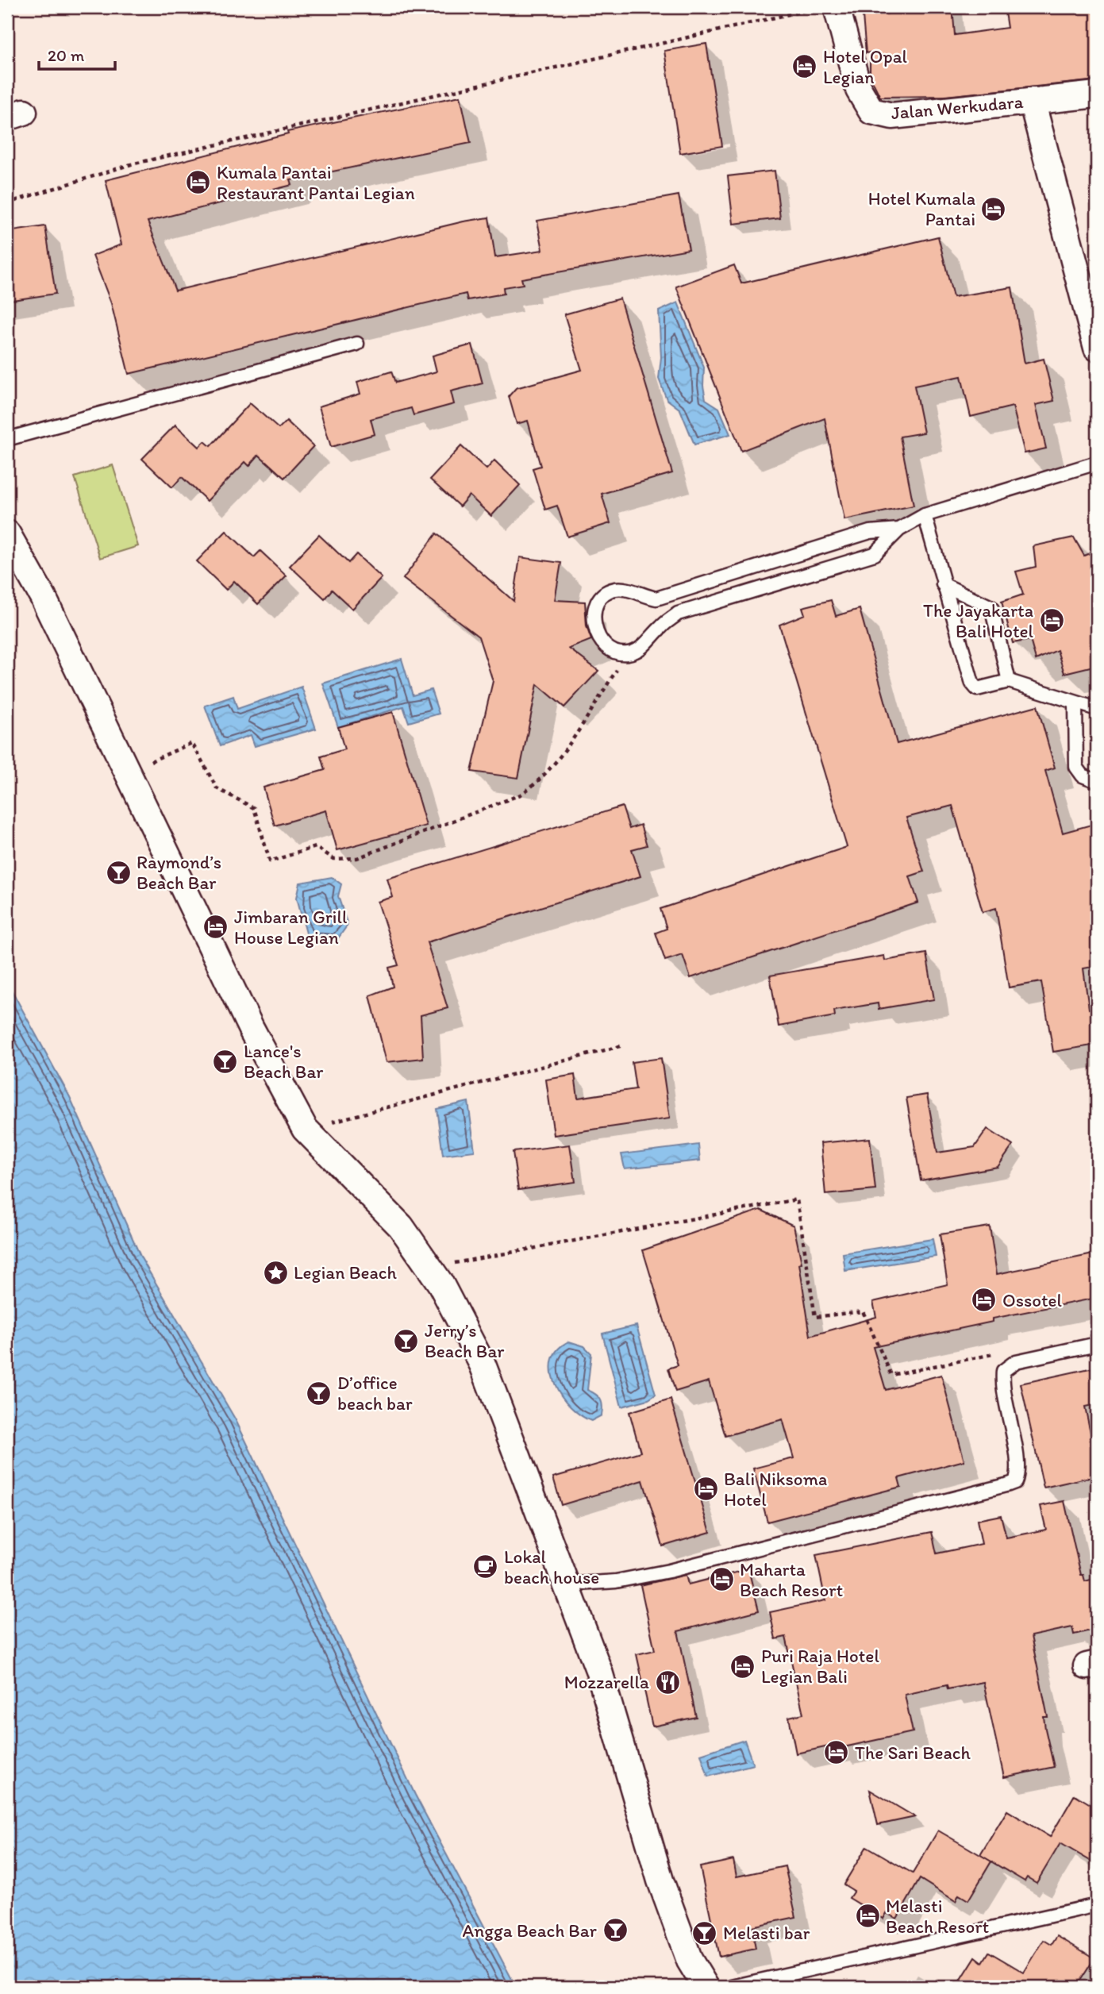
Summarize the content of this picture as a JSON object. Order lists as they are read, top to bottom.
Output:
{
  "streets": {
    "street": ["Jalan Werkudara"]
  },
  "places": {
    "hotel": [
      "Hotel Opal Legian",
      "Kumala Pantai Restaurant Pantai Legian",
      "Hotel Kumala Pantai",
      "The Jayakarta Bali Hotel",
      "Jimbaran Grill House Legian",
      "Ossotel",
      "Bali Niksoma Hotel",
      "Maharta Beach Resort",
      "Puri Raja Hotel Legian Bali",
      "The Sari Beach",
      "Melasti Beach Resort"
    ],
    "bar": [
      "Raymond’s Beach Bar",
      "Lance's Beach Bar",
      "Jerry’s Beach Bar",
      "D’office beach bar",
      "Angga Beach Bar",
      "Melasti bar"
    ],
    "place": ["Legian Beach"],
    "cafe": ["Lokal beach house"],
    "restaurant": ["Mozzarella"]
  },
  "scale_bar": "20 m"
}
